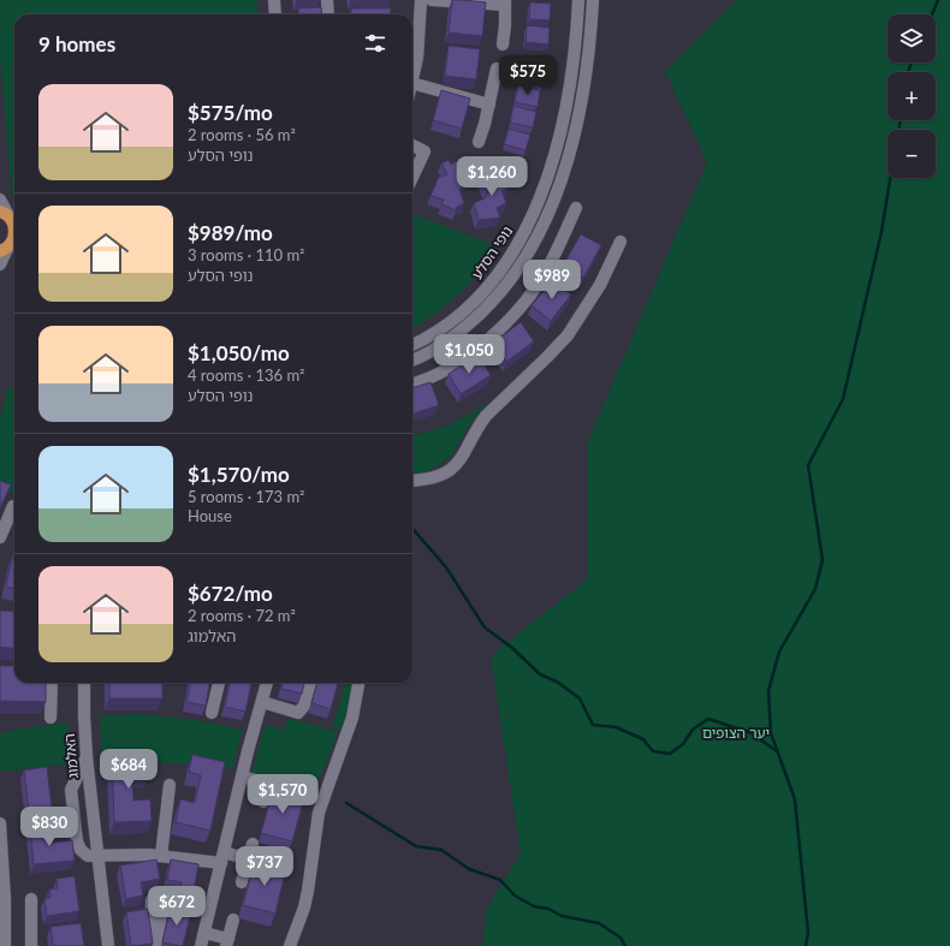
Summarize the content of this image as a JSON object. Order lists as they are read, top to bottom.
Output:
{
  "streets": {
    "street": ["נופי הסלע", "האלמוג"]
  },
  "parks": ["יער הצופים"],
  "page": {
    "map_buttons": ["+", "−"],
    "heading": "9 homes",
    "price": [
      "$575",
      "$1,260",
      "$989",
      "$1,050",
      "$684",
      "$1,570",
      "$830",
      "$737",
      "$672"
    ],
    "list": [
      {
        "name": "$575/mo",
        "note": "2 rooms · 56 m² · נופי הסלע"
      },
      {
        "name": "$989/mo",
        "note": "3 rooms · 110 m² · נופי הסלע"
      },
      {
        "name": "$1,050/mo",
        "note": "4 rooms · 136 m² · נופי הסלע"
      },
      {
        "name": "$1,570/mo",
        "note": "5 rooms · 173 m² · House"
      },
      {
        "name": "$672/mo",
        "note": "2 rooms · 72 m² · האלמוג"
      }
    ]
  }
}
